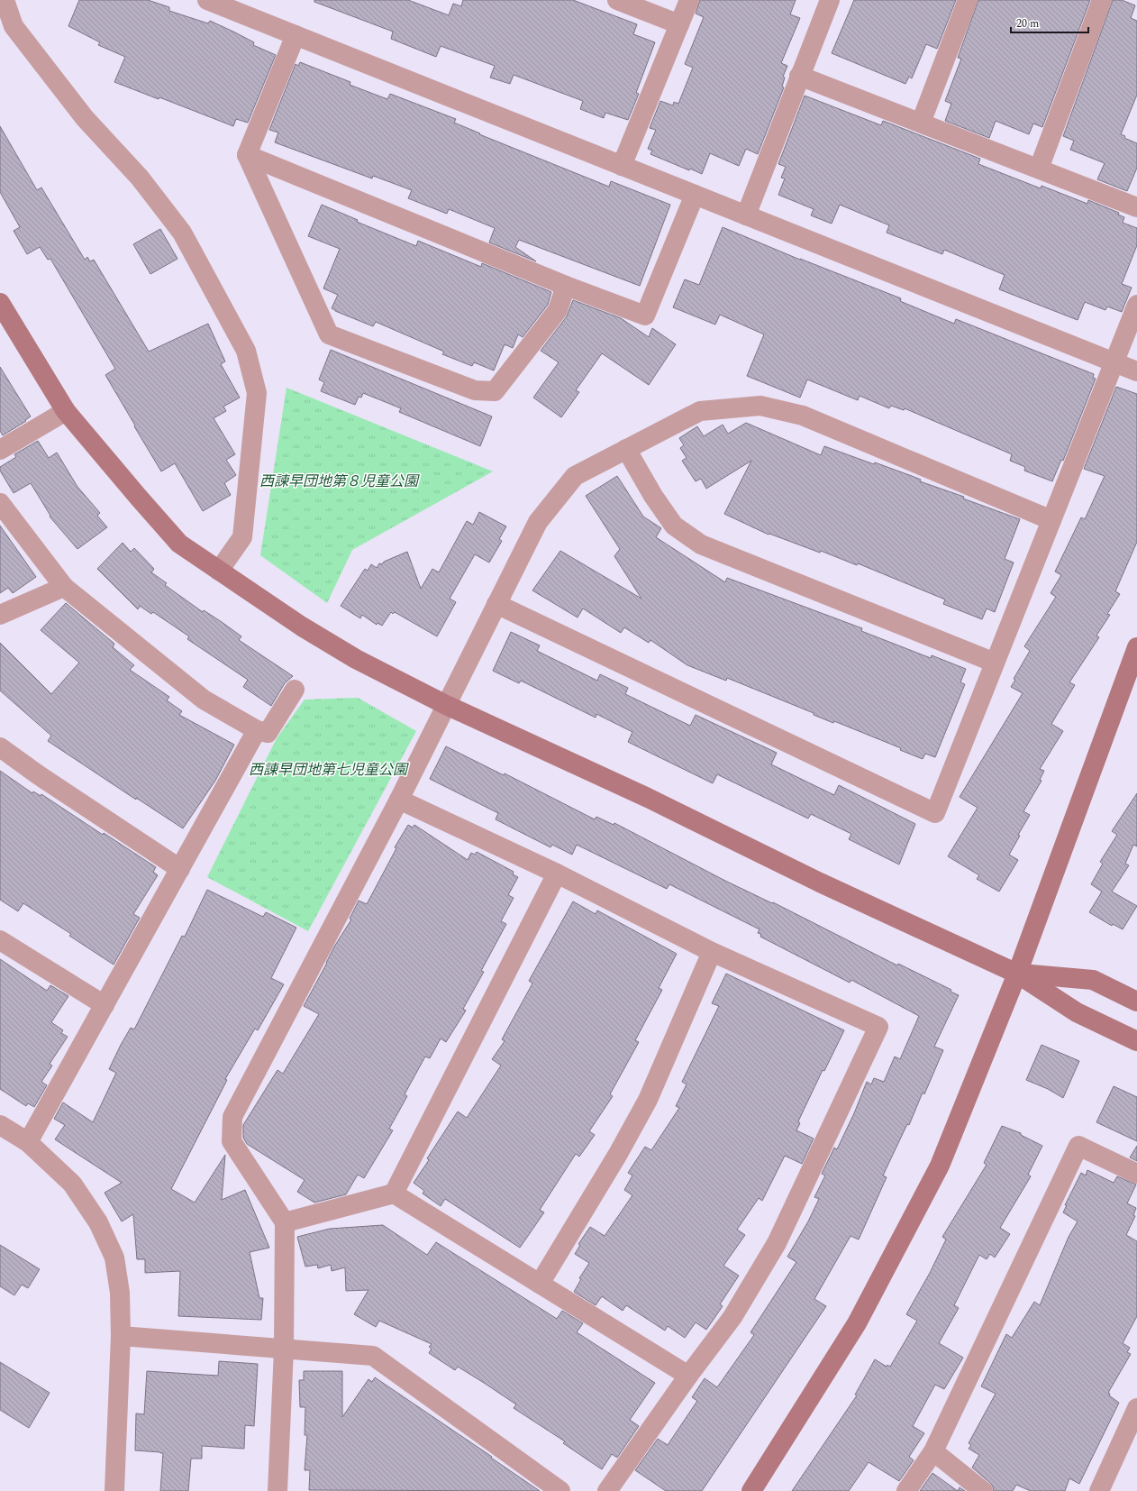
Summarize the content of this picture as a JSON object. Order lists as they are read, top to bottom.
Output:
{
  "parks": ["西諫早団地第８児童公園", "西諌早団地第七児童公園"],
  "scale_bar": "20 m"
}
